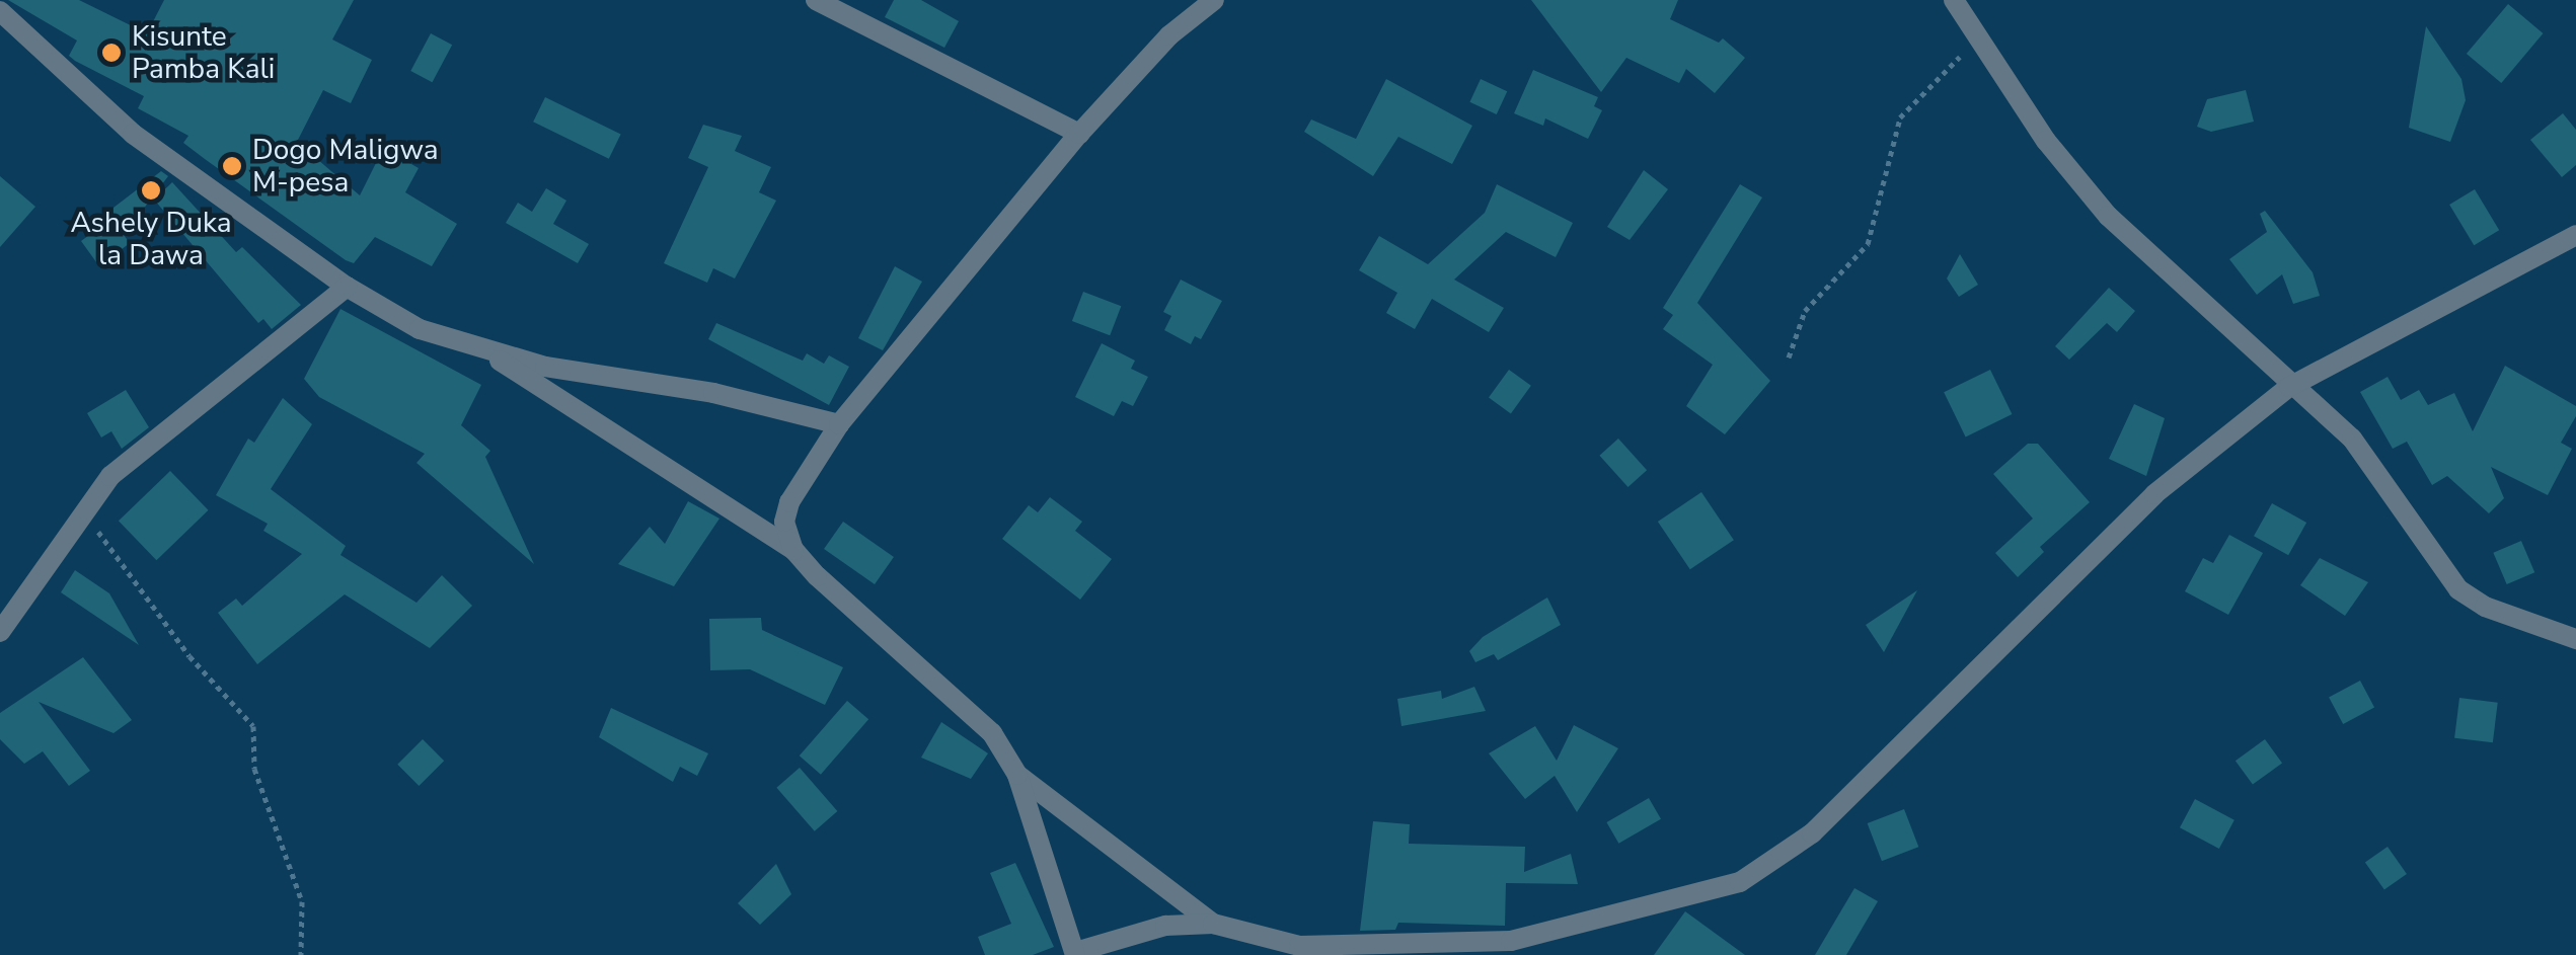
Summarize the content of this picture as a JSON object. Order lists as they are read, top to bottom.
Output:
{
  "places": ["Kisunte Pamba Kali", "Dogo Maligwa M-pesa", "Ashely Duka la Dawa"]
}
